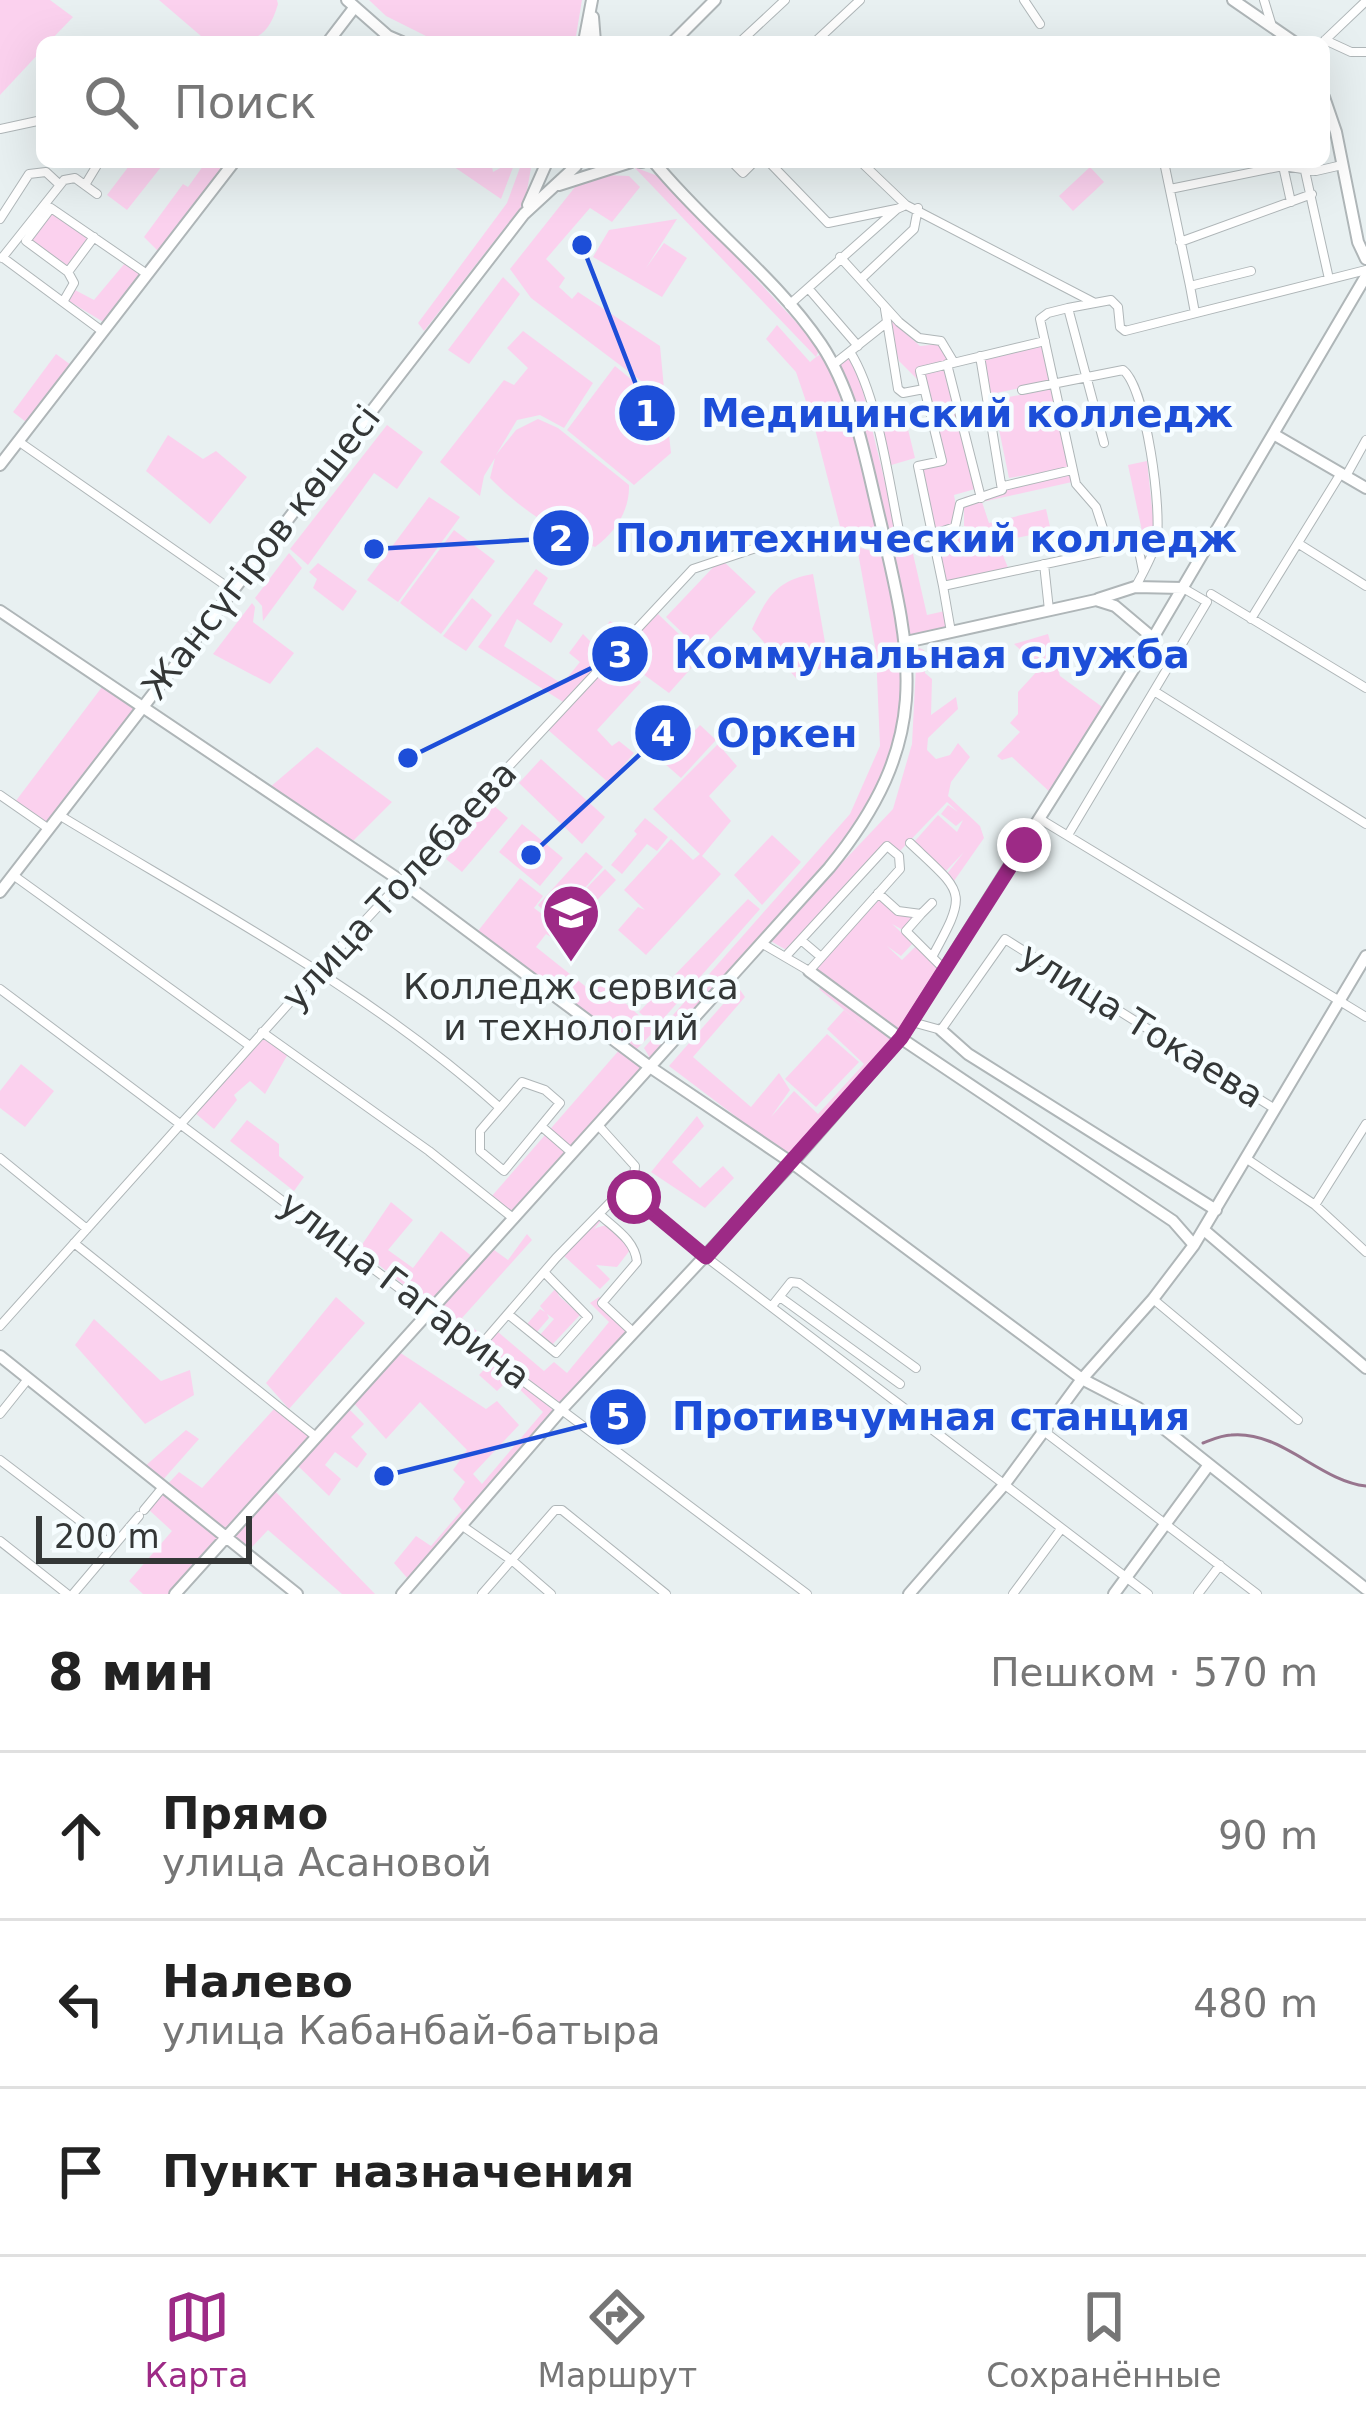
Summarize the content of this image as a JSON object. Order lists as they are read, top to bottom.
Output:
{
  "streets": {
    "main road": ["Жансүгіров көшесі"],
    "street": ["улица Толебаева", "улица Токаева", "улица Гагарина"]
  },
  "crossings": [
    ["улица Толебаева", "улица Гагарина"]
  ],
  "places": {
    "other": [
      "Медицинский колледж",
      "Политехнический колледж",
      "Коммунальная служба",
      "Оркен",
      "Противчумная станция"
    ],
    "school or university": ["Колледж сервиса и технологий"]
  },
  "scale_bar": "200 m",
  "page": {
    "search": "Поиск",
    "scale": "200 m",
    "heading": ["8 мин", "Пешком · 570 m"],
    "list": [
      ["Прямо", "улица Асановой", "90 m"],
      ["Налево", "улица Кабанбай-батыра", "480 m"],
      "Пункт назначения"
    ],
    "nav": ["Карта", "Маршрут", "Сохранённые"]
  }
}
